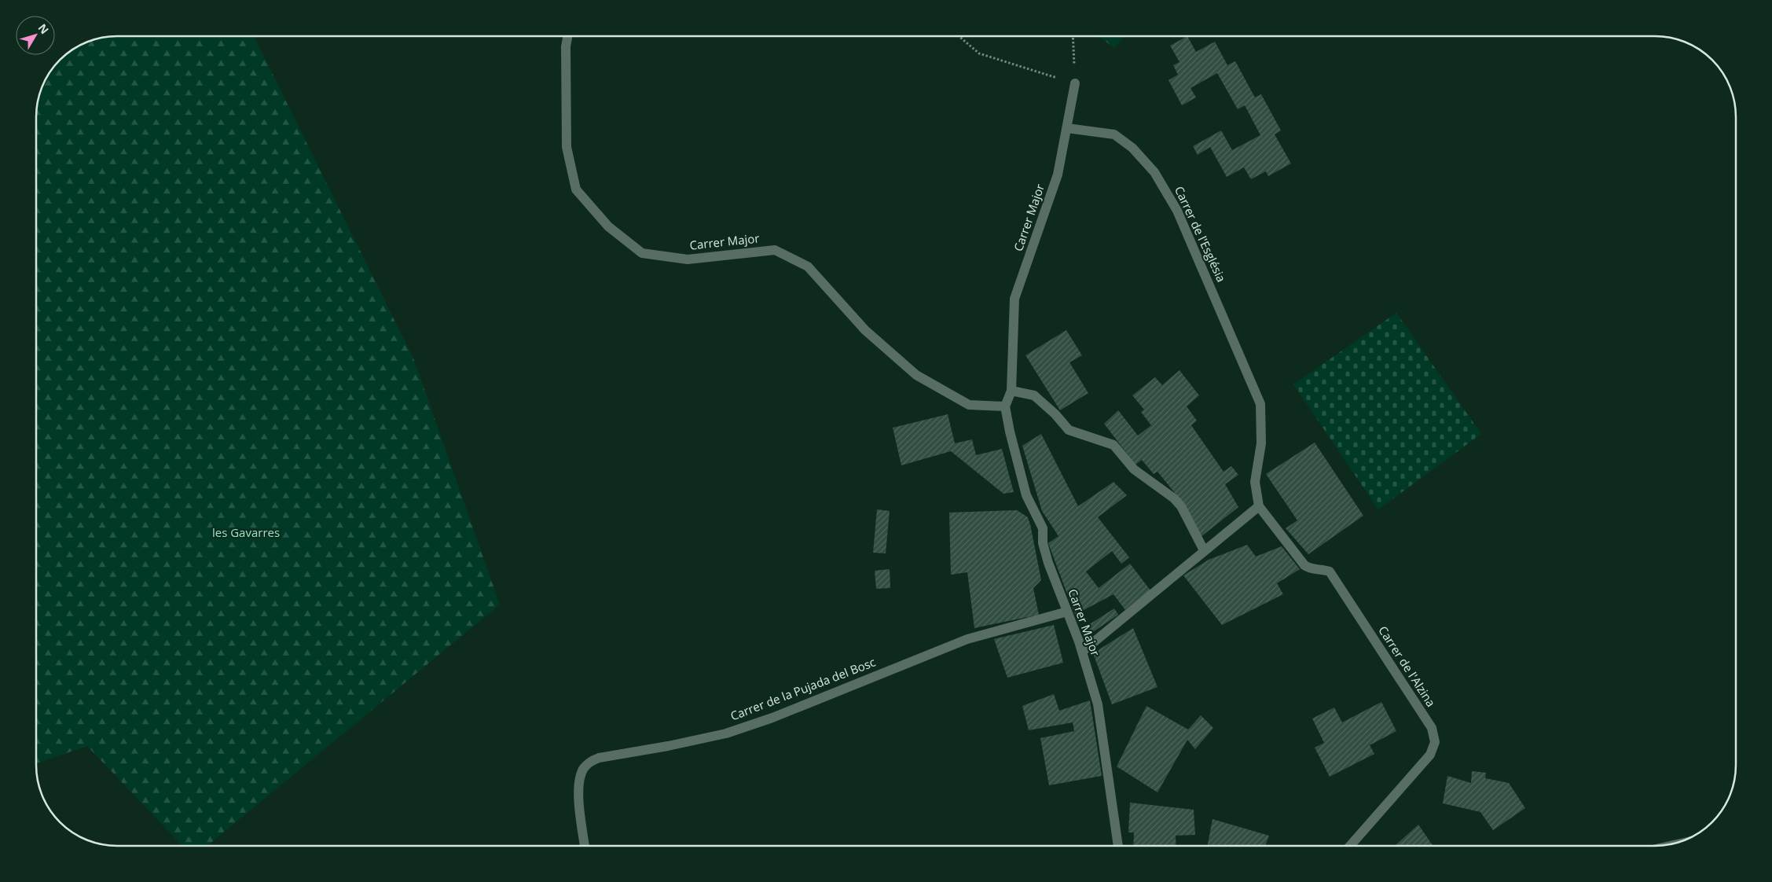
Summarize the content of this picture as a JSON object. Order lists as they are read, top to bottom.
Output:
{
  "streets": {
    "street": [
      "Carrer Major",
      "Carrer de l'Església",
      "Carrer de l'Alzina",
      "Carrer de la Pujada del Bosc"
    ]
  },
  "crossings": [
    ["Carrer Major", "Carrer de l'Església"],
    ["Carrer Major", "Carrer de la Pujada del Bosc"],
    ["Carrer de l'Església", "Carrer de l'Alzina"]
  ],
  "parks": ["les Gavarres"],
  "north": "top right"
}
